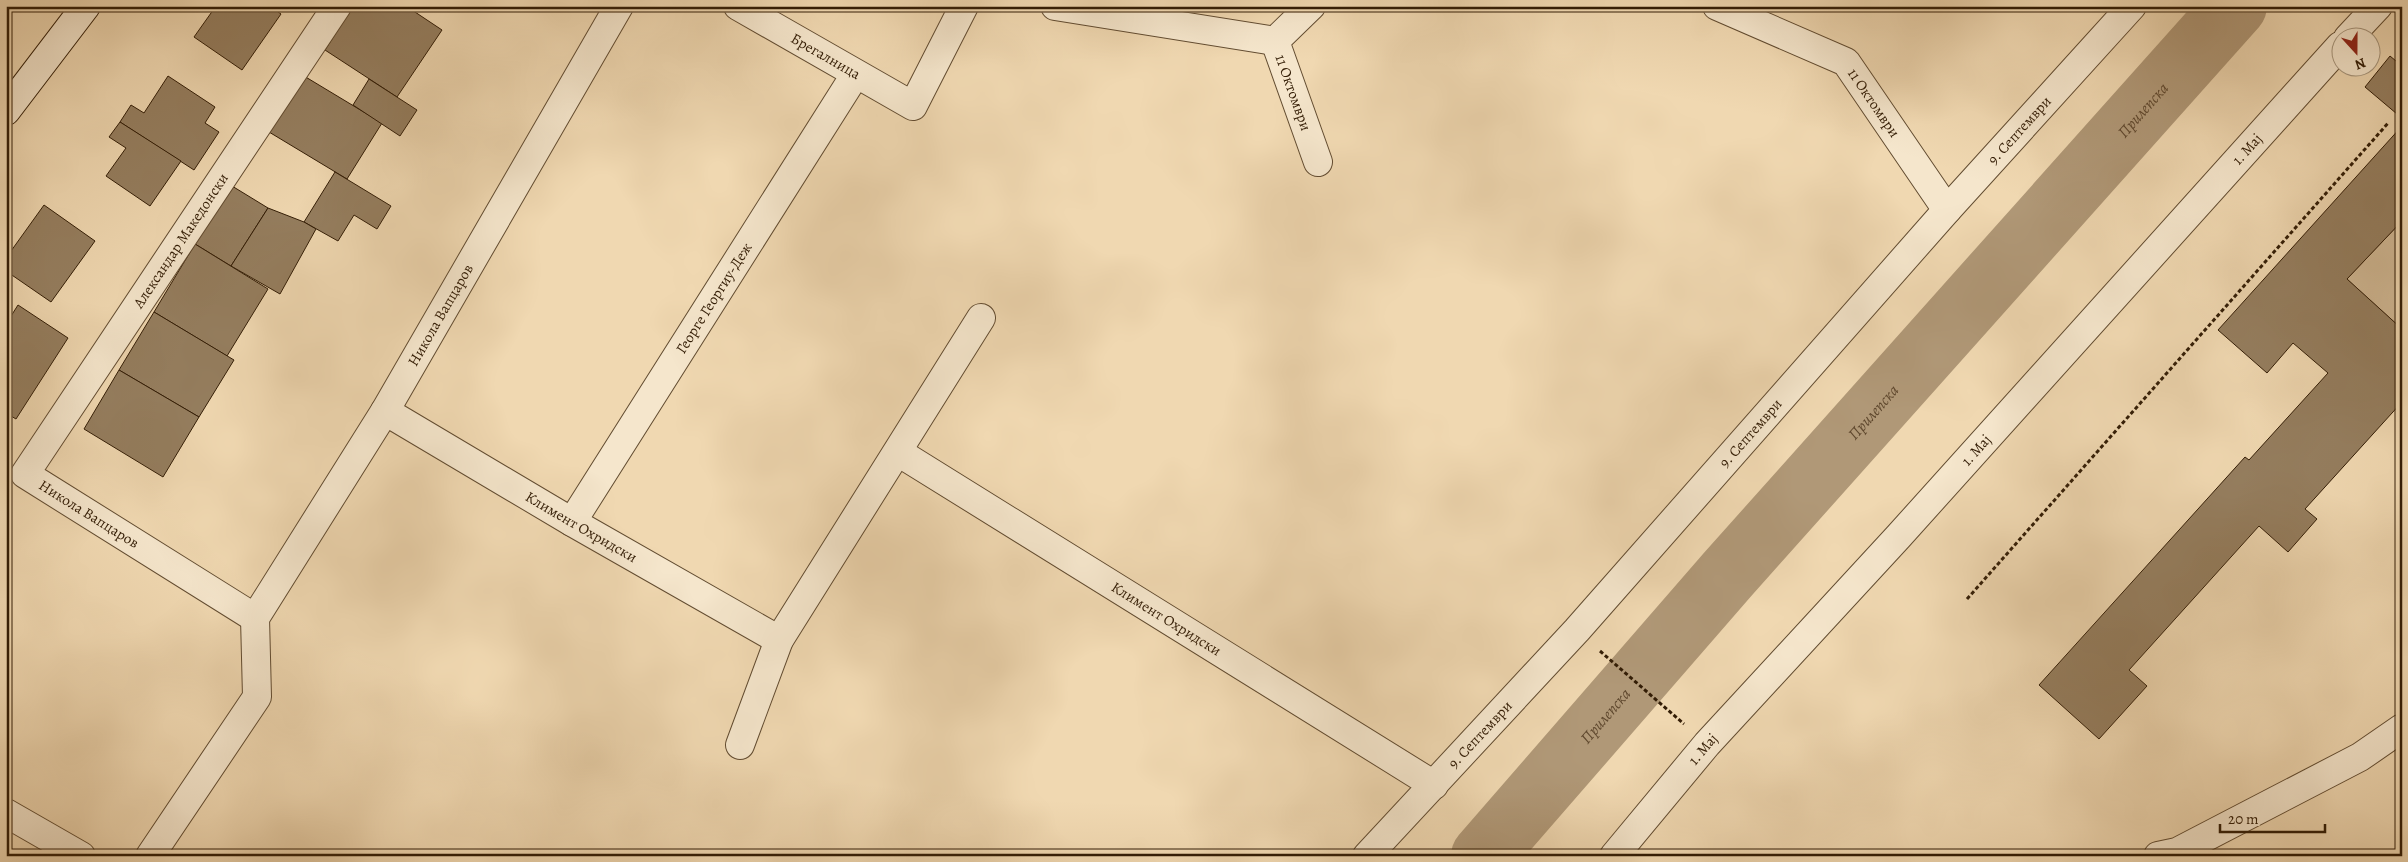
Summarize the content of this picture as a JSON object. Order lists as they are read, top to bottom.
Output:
{
  "streets": {
    "street": [
      "Брегалница",
      "11 Октомври",
      "9. Септември",
      "1. Мај",
      "Александар Македонски",
      "Георге Георгиу-Деж",
      "Никола Вапцаров",
      "Климент Охридски"
    ]
  },
  "crossings": [
    ["Брегалница", "Георге Георгиу-Деж"],
    ["11 Октомври", "9. Септември"],
    ["9. Септември", "Климент Охридски"],
    ["Александар Македонски", "Никола Вапцаров"],
    ["Георге Георгиу-Деж", "Климент Охридски"],
    ["Никола Вапцаров", "Климент Охридски"]
  ],
  "water": ["Прилепска"],
  "scale_bar": "20 m",
  "north": "bottom"
}
